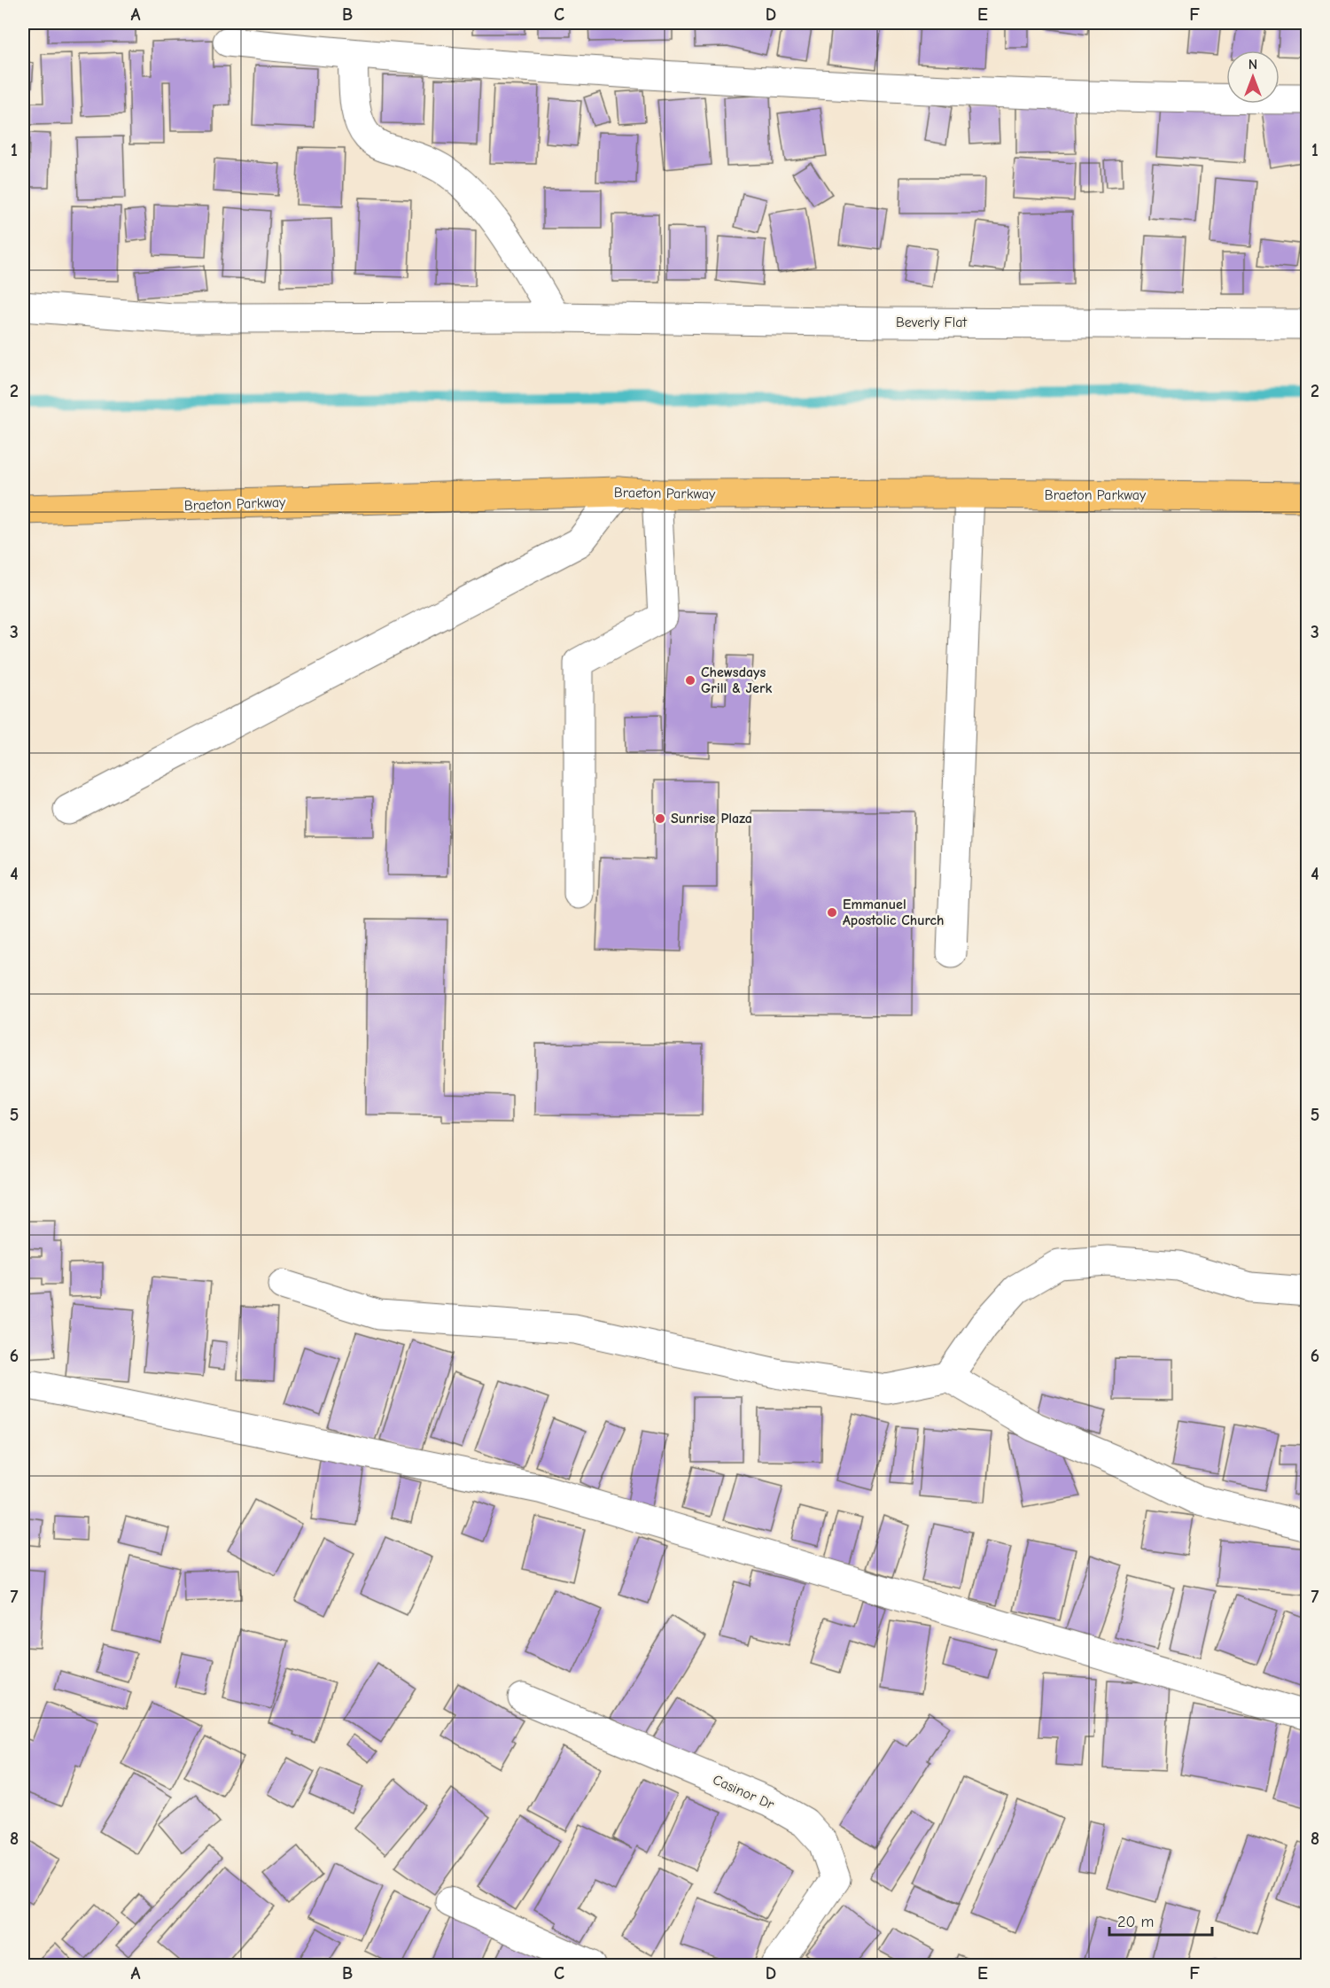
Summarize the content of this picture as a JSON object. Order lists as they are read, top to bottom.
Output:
{
  "streets": {
    "main road": ["Braeton Parkway"],
    "street": ["Beverly Flat", "Casinor Dr"]
  },
  "places": ["Chewsdays Grill & Jerk", "Sunrise Plaza", "Emmanuel Apostolic Church"],
  "scale_bar": "20 m",
  "north": "top",
  "grid": {
    "columns": [
      "A",
      "B",
      "C",
      "D",
      "E",
      "F"
    ],
    "rows": [
      "1",
      "2",
      "3",
      "4",
      "5",
      "6",
      "7",
      "8"
    ]
  }
}
